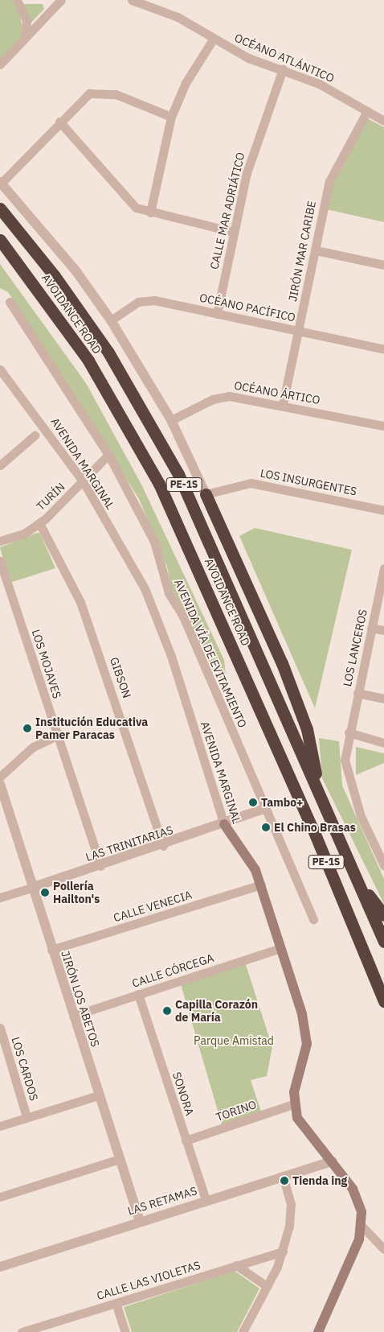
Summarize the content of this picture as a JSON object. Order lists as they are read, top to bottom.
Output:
{
  "streets": {
    "highway": ["AVOIDANCE ROAD", "PE-1S"],
    "main road": ["AVENIDA MARGINAL"],
    "street": [
      "OCÉANO ATLÁNTICO",
      "CALLE MAR ADRIÁTICO",
      "JIRÓN MAR CARIBE",
      "OCÉANO PACÍFICO",
      "OCÉANO ÁRTICO",
      "LOS INSURGENTES",
      "TURÍN",
      "LOS LANCEROS",
      "AVENIDA VÍA DE EVITAMIENTO",
      "LOS MOJAVES",
      "GIBSON",
      "LAS TRINITARIAS",
      "CALLE VENECIA",
      "CALLE CÓRCEGA",
      "JIRÓN LOS ABETOS",
      "LOS CARDOS",
      "SONORA",
      "TORINO",
      "LAS RETAMAS",
      "CALLE LAS VIOLETAS"
    ]
  },
  "crossings": [
    ["OCÉANO ATLÁNTICO", "CALLE MAR ADRIÁTICO"],
    ["OCÉANO ATLÁNTICO", "JIRÓN MAR CARIBE"],
    ["CALLE MAR ADRIÁTICO", "OCÉANO PACÍFICO"],
    ["JIRÓN MAR CARIBE", "OCÉANO PACÍFICO"],
    ["JIRÓN MAR CARIBE", "OCÉANO ÁRTICO"],
    ["AVENIDA MARGINAL", "TURÍN"],
    ["AVENIDA MARGINAL", "LAS TRINITARIAS"],
    ["AVENIDA MARGINAL", "CALLE VENECIA"],
    ["AVENIDA MARGINAL", "CALLE CÓRCEGA"],
    ["AVENIDA MARGINAL", "TORINO"],
    ["TURÍN", "AVENIDA VÍA DE EVITAMIENTO"],
    ["TURÍN", "GIBSON"],
    ["AVENIDA VÍA DE EVITAMIENTO", "LAS TRINITARIAS"],
    ["LOS MOJAVES", "LAS TRINITARIAS"],
    ["GIBSON", "LAS TRINITARIAS"],
    ["LAS TRINITARIAS", "JIRÓN LOS ABETOS"],
    ["CALLE VENECIA", "JIRÓN LOS ABETOS"],
    ["CALLE CÓRCEGA", "JIRÓN LOS ABETOS"],
    ["CALLE CÓRCEGA", "SONORA"],
    ["JIRÓN LOS ABETOS", "LAS RETAMAS"],
    ["SONORA", "TORINO"],
    ["SONORA", "LAS RETAMAS"]
  ],
  "parks": ["Parque Amistad"],
  "places": [
    "Institución Educativa Pamer Paracas",
    "Tambo+",
    "El Chino Brasas",
    "Pollería Hailton's",
    "Capilla Corazón de María",
    "Tienda ing"
  ]
}
